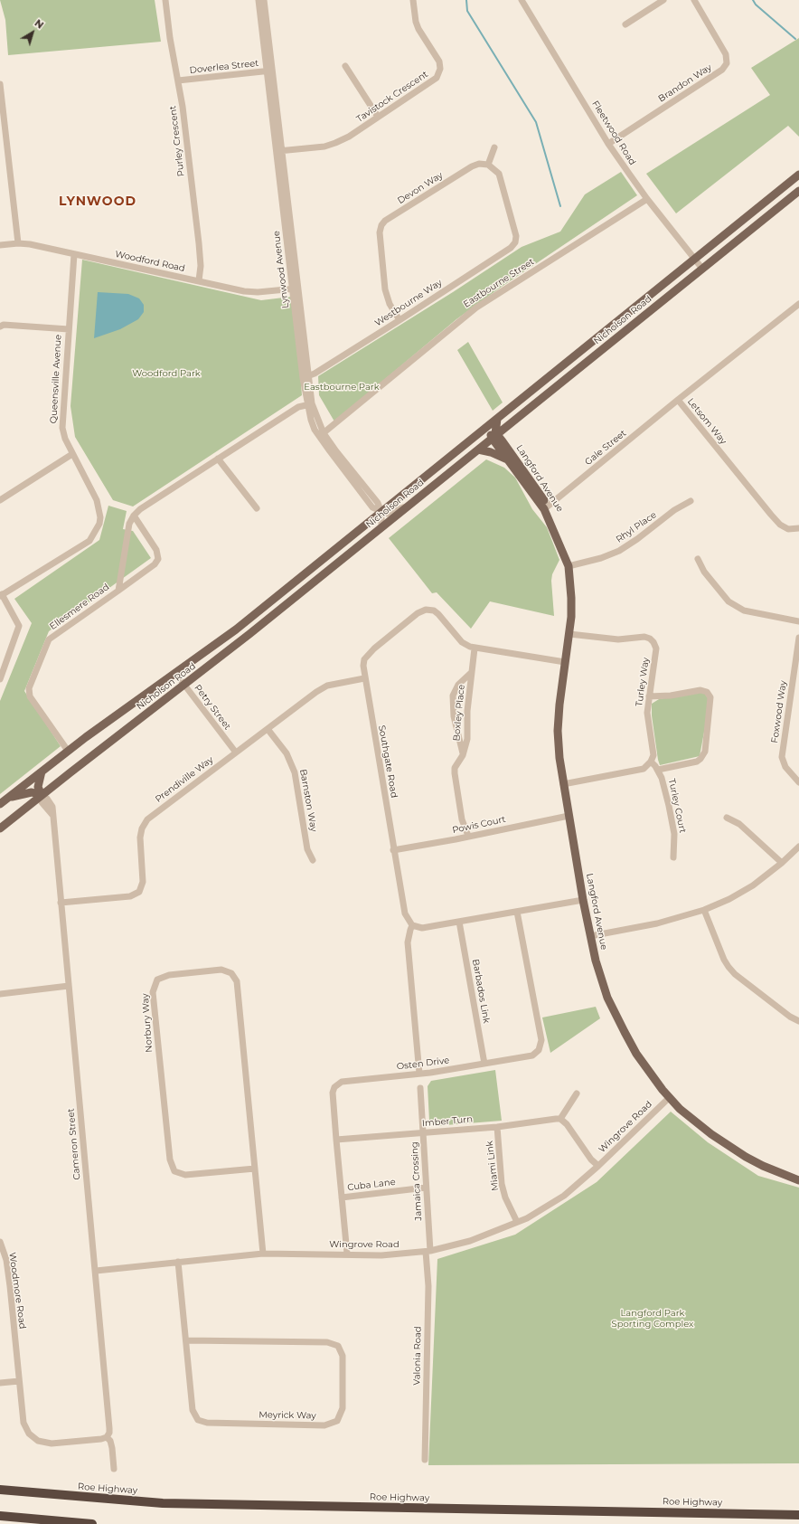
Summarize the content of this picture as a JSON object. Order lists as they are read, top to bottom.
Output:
{
  "streets": {
    "highway": ["Roe Highway"],
    "main road": ["Nicholson Road", "Langford Avenue"],
    "street": [
      "Doverlea Street",
      "Brandon Way",
      "Tavistock Crescent",
      "Fleetwood Road",
      "Purley Crescent",
      "Devon Way",
      "Woodford Road",
      "Lynwood Avenue",
      "Eastbourne Street",
      "Westbourne Way",
      "Queensville Avenue",
      "Letsom Way",
      "Gale Street",
      "Rhyl Place",
      "Ellesmere Road",
      "Turley Way",
      "Petry Street",
      "Foxwood Way",
      "Boxley Place",
      "Southgate Road",
      "Prendiville Way",
      "Barnston Way",
      "Turley Court",
      "Powis Court",
      "Barbados Link",
      "Norbury Way",
      "Osten Drive",
      "Imber Turn",
      "Wingrove Road",
      "Cameron Street",
      "Miami Link",
      "Jamaica Crossing",
      "Cuba Lane",
      "Woodmore Road",
      "Valonia Road",
      "Meyrick Way"
    ]
  },
  "crossings": [
    ["Doverlea Street", "Purley Crescent"],
    ["Doverlea Street", "Lynwood Avenue"],
    ["Brandon Way", "Fleetwood Road"],
    ["Tavistock Crescent", "Lynwood Avenue"],
    ["Fleetwood Road", "Eastbourne Street"],
    ["Fleetwood Road", "Nicholson Road"],
    ["Purley Crescent", "Woodford Road"],
    ["Devon Way", "Westbourne Way"],
    ["Woodford Road", "Lynwood Avenue"],
    ["Woodford Road", "Queensville Avenue"],
    ["Lynwood Avenue", "Eastbourne Street"],
    ["Lynwood Avenue", "Westbourne Way"],
    ["Lynwood Avenue", "Nicholson Road"],
    ["Nicholson Road", "Langford Avenue"],
    ["Nicholson Road", "Ellesmere Road"],
    ["Nicholson Road", "Petry Street"],
    ["Nicholson Road", "Cameron Street"],
    ["Letsom Way", "Gale Street"],
    ["Gale Street", "Langford Avenue"],
    ["Langford Avenue", "Rhyl Place"],
    ["Langford Avenue", "Turley Way"],
    ["Langford Avenue", "Southgate Road"],
    ["Langford Avenue", "Powis Court"],
    ["Langford Avenue", "Wingrove Road"],
    ["Turley Way", "Turley Court"],
    ["Petry Street", "Prendiville Way"],
    ["Boxley Place", "Southgate Road"],
    ["Boxley Place", "Powis Court"],
    ["Southgate Road", "Prendiville Way"],
    ["Southgate Road", "Powis Court"],
    ["Prendiville Way", "Barnston Way"],
    ["Prendiville Way", "Cameron Street"],
    ["Barbados Link", "Osten Drive"],
    ["Norbury Way", "Wingrove Road"],
    ["Osten Drive", "Imber Turn"],
    ["Osten Drive", "Wingrove Road"],
    ["Osten Drive", "Cuba Lane"],
    ["Imber Turn", "Miami Link"],
    ["Imber Turn", "Jamaica Crossing"],
    ["Wingrove Road", "Cameron Street"],
    ["Wingrove Road", "Miami Link"],
    ["Wingrove Road", "Jamaica Crossing"],
    ["Wingrove Road", "Valonia Road"],
    ["Wingrove Road", "Meyrick Way"],
    ["Cameron Street", "Woodmore Road"],
    ["Jamaica Crossing", "Cuba Lane"],
    ["Jamaica Crossing", "Valonia Road"]
  ],
  "districts": ["LYNWOOD"],
  "parks": ["Woodford Park", "Eastbourne Park", "Langford Park Sporting Complex"],
  "north": "top right"
}
